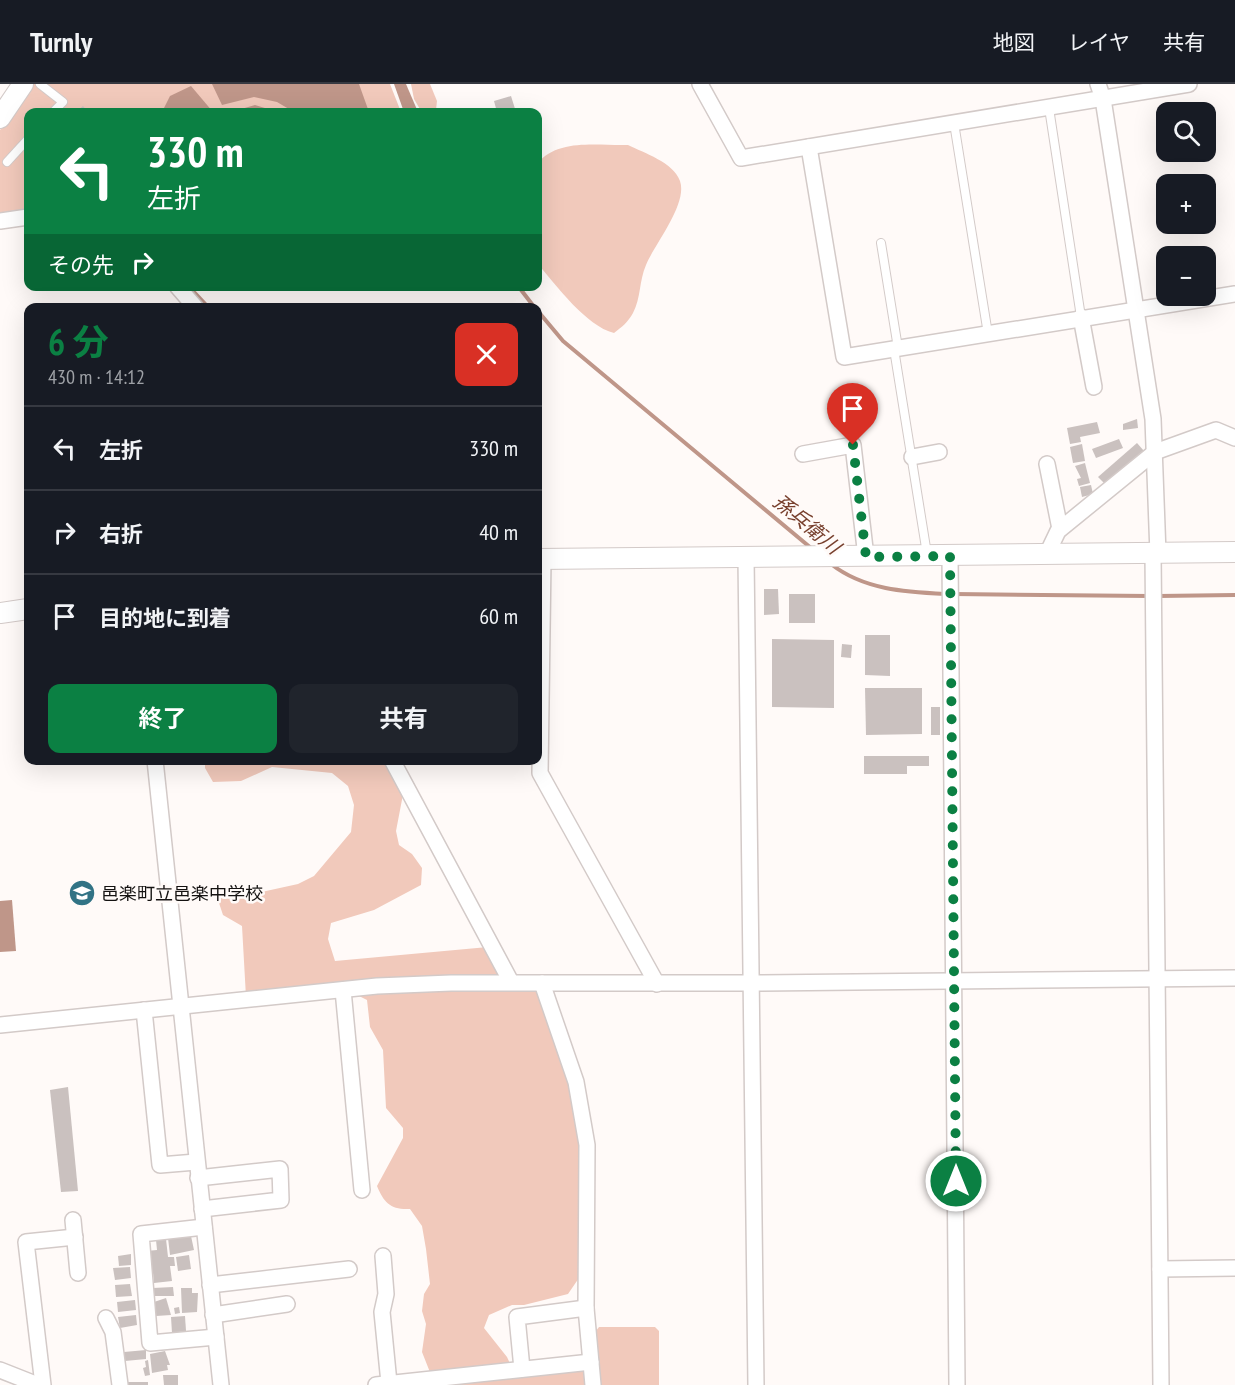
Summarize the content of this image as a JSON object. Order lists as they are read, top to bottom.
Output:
{
  "water": ["孫兵衛川"],
  "places": {
    "school or university": ["邑楽町立邑楽中学校"]
  },
  "page": {
    "header": "Turnly",
    "nav": ["地図", "レイヤ", "共有"],
    "map_buttons": ["+", "−"],
    "turn": ["330 m", "左折"],
    "then": "その先",
    "heading": ["6 分", "430 m · 14:12"],
    "list": [
      {
        "name": "左折",
        "value": "330 m"
      },
      {
        "name": "右折",
        "value": "40 m"
      },
      {
        "name": "目的地に到着",
        "value": "60 m"
      }
    ],
    "buttons": ["終了", "共有"]
  }
}
